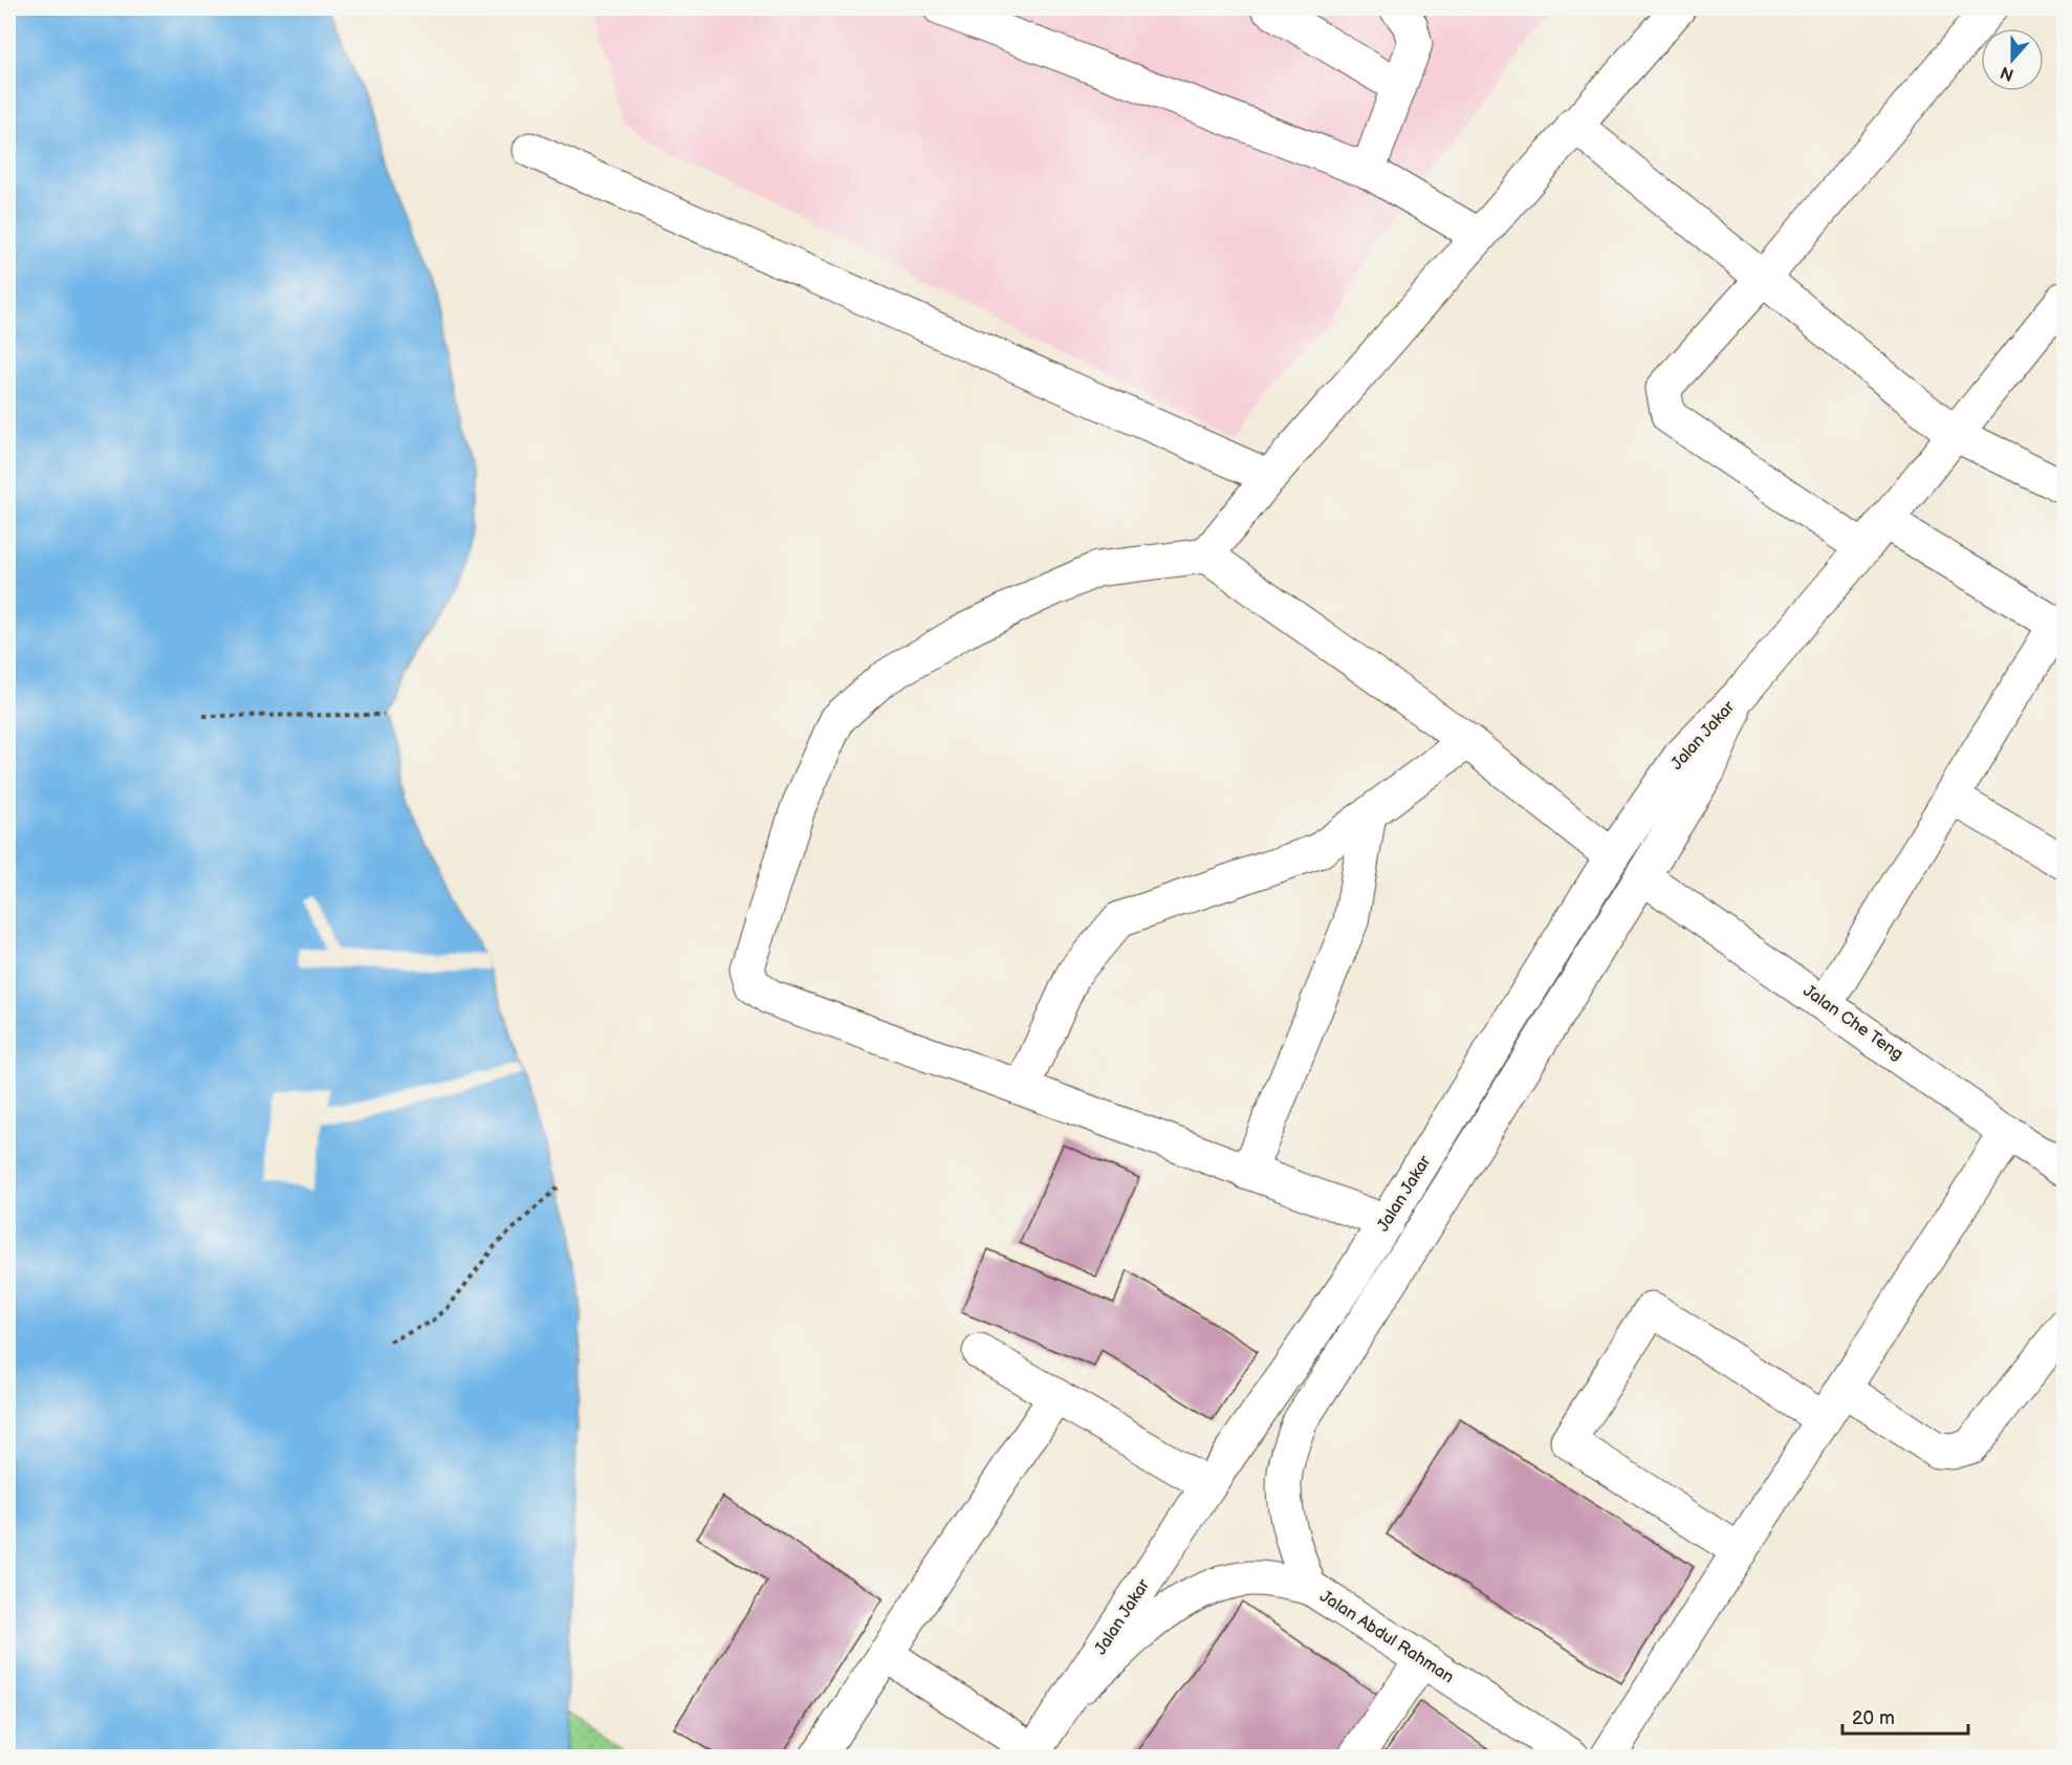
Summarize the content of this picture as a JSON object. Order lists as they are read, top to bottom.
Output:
{
  "streets": {
    "street": ["Jalan Jakar", "Jalan Che Teng", "Jalan Abdul Rahman"]
  },
  "crossings": [
    ["Jalan Jakar", "Jalan Che Teng"],
    ["Jalan Jakar", "Jalan Abdul Rahman"]
  ],
  "scale_bar": "20 m",
  "north": "bottom"
}
